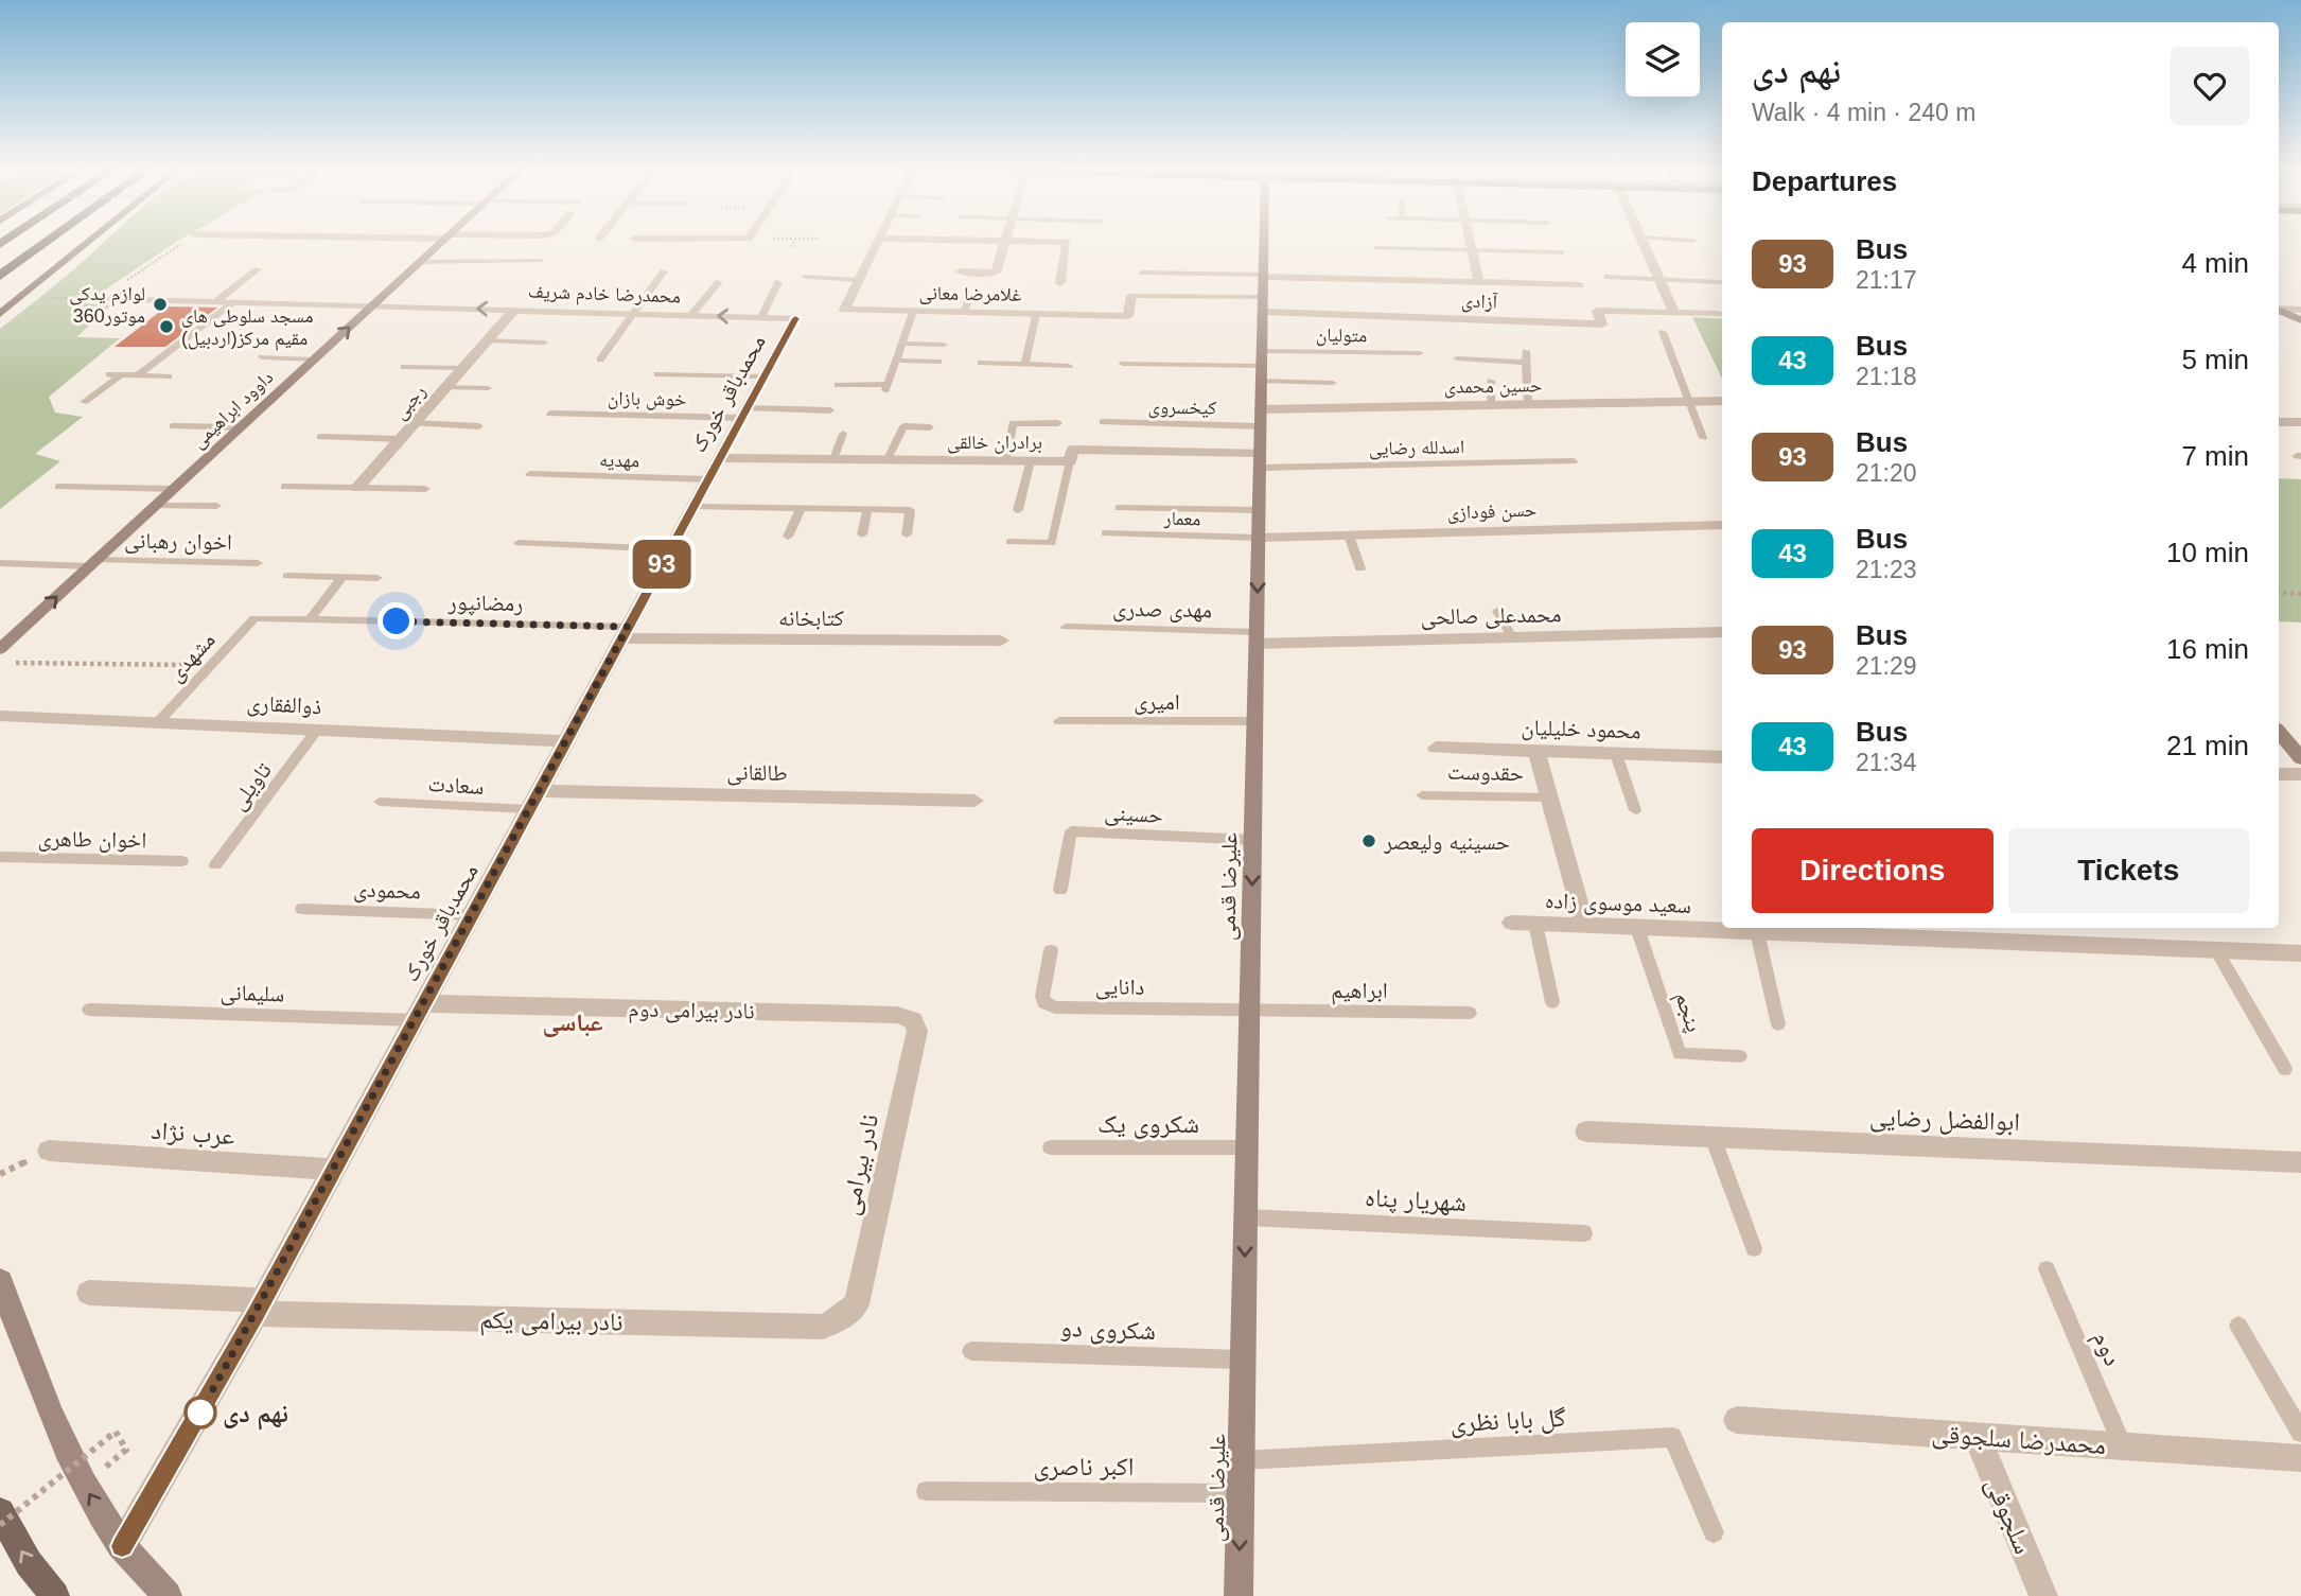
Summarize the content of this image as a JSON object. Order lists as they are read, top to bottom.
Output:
{
  "streets": {
    "street": [
      "محمدرضا خادم شریف",
      "غلامرضا معانی",
      "آزادی",
      "حسین محمدی",
      "محمدباقر خورک",
      "رجبی",
      "داوود ابراهیمی",
      "برادران خالقی",
      "حسن فودازی",
      "محمدعلی صالحی",
      "کتابخانه",
      "ذوالفقاری",
      "محمود خلیلیان",
      "طالقانی",
      "حقدوست",
      "علیرضا قدمی",
      "سعید موسوی زاده",
      "نادر بیرامی دوم",
      "ابوالفضل رضایی",
      "عرب نژاد",
      "نادر بیرامی",
      "نادر بیرامی یکم",
      "محمدرضا سلجوقی",
      "سلجوقی"
    ],
    "lane": [
      "متولیان",
      "خوش بازان",
      "کیخسروی",
      "اسدلله رضایی",
      "مهدیه",
      "معمار",
      "اخوان رهبانی",
      "رمضانپور",
      "مهدی صدری",
      "مشهدی",
      "امیری",
      "سعادت",
      "تاویلی",
      "حسینی",
      "اخوان طاهری",
      "محمودی",
      "دانایی",
      "ابراهیم",
      "سلیمانی",
      "پنجم",
      "شکروی یک",
      "شهریار پناه",
      "شکروی دو",
      "دوم",
      "گل بابا نظری",
      "اکبر ناصری"
    ]
  },
  "crossings": [
    ["محمدرضا خادم شریف", "محمدباقر خورک"],
    ["محمدرضا خادم شریف", "رجبی"],
    ["محمدرضا خادم شریف", "داوود ابراهیمی"],
    ["آزادی", "علیرضا قدمی"],
    ["متولیان", "علیرضا قدمی"],
    ["حسین محمدی", "کیخسروی"],
    ["حسین محمدی", "علیرضا قدمی"],
    ["محمدباقر خورک", "خوش بازان"],
    ["محمدباقر خورک", "برادران خالقی"],
    ["محمدباقر خورک", "مهدیه"],
    ["محمدباقر خورک", "رمضانپور"],
    ["محمدباقر خورک", "کتابخانه"],
    ["محمدباقر خورک", "ذوالفقاری"],
    ["محمدباقر خورک", "طالقانی"],
    ["محمدباقر خورک", "سعادت"],
    ["محمدباقر خورک", "محمودی"],
    ["محمدباقر خورک", "سلیمانی"],
    ["محمدباقر خورک", "نادر بیرامی دوم"],
    ["محمدباقر خورک", "عرب نژاد"],
    ["محمدباقر خورک", "نادر بیرامی یکم"],
    ["کیخسروی", "علیرضا قدمی"],
    ["داوود ابراهیمی", "اخوان رهبانی"],
    ["برادران خالقی", "اسدلله رضایی"],
    ["برادران خالقی", "علیرضا قدمی"],
    ["اسدلله رضایی", "علیرضا قدمی"],
    ["حسن فودازی", "معمار"],
    ["حسن فودازی", "علیرضا قدمی"],
    ["معمار", "علیرضا قدمی"],
    ["رمضانپور", "کتابخانه"],
    ["رمضانپور", "مشهدی"],
    ["مهدی صدری", "محمدعلی صالحی"],
    ["مهدی صدری", "علیرضا قدمی"],
    ["محمدعلی صالحی", "علیرضا قدمی"],
    ["مشهدی", "ذوالفقاری"],
    ["امیری", "علیرضا قدمی"],
    ["ذوالفقاری", "تاویلی"],
    ["محمود خلیلیان", "حقدوست"],
    ["طالقانی", "سعادت"],
    ["حقدوست", "سعید موسوی زاده"],
    ["حسینی", "علیرضا قدمی"],
    ["علیرضا قدمی", "دانایی"],
    ["علیرضا قدمی", "ابراهیم"],
    ["علیرضا قدمی", "شکروی یک"],
    ["علیرضا قدمی", "شهریار پناه"],
    ["علیرضا قدمی", "شکروی دو"],
    ["علیرضا قدمی", "گل بابا نظری"],
    ["علیرضا قدمی", "اکبر ناصری"],
    ["سعید موسوی زاده", "پنجم"],
    ["دانایی", "ابراهیم"],
    ["سلیمانی", "نادر بیرامی دوم"],
    ["نادر بیرامی دوم", "نادر بیرامی"],
    ["نادر بیرامی", "نادر بیرامی یکم"],
    ["دوم", "محمدرضا سلجوقی"],
    ["محمدرضا سلجوقی", "سلجوقی"]
  ],
  "one_way": ["علیرضا قدمی"],
  "districts": ["عباسی"],
  "places": [
    "لوازم یدکی موتور360",
    "مسجد سلوطی های مقیم مرکز(اردبیل)",
    "حسینیه ولیعصر",
    "نهم دی"
  ],
  "lines": ["bus line 93"],
  "page": {
    "on_map": "93",
    "heading": [
      ["نهم دی", "Walk · 4 min · 240 m"],
      "Departures"
    ],
    "list": [
      {
        "mark": "93",
        "name": "Bus",
        "note": "21:17",
        "value": "4 min"
      },
      {
        "mark": "43",
        "name": "Bus",
        "note": "21:18",
        "value": "5 min"
      },
      {
        "mark": "93",
        "name": "Bus",
        "note": "21:20",
        "value": "7 min"
      },
      {
        "mark": "43",
        "name": "Bus",
        "note": "21:23",
        "value": "10 min"
      },
      {
        "mark": "93",
        "name": "Bus",
        "note": "21:29",
        "value": "16 min"
      },
      {
        "mark": "43",
        "name": "Bus",
        "note": "21:34",
        "value": "21 min"
      }
    ],
    "buttons": ["Directions", "Tickets"]
  }
}
